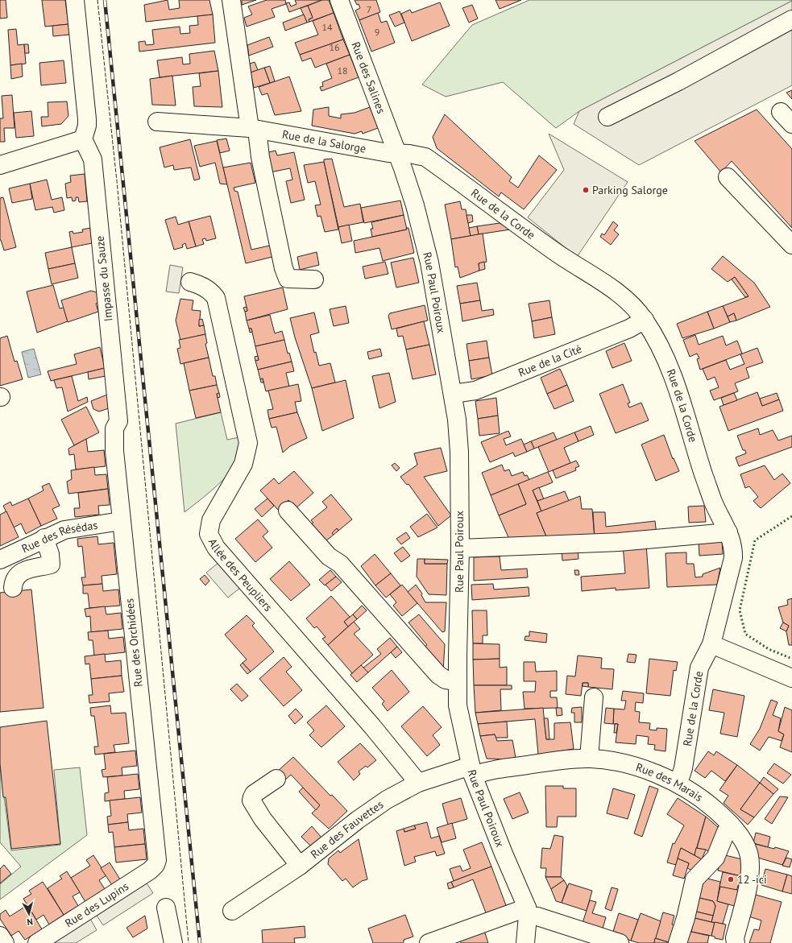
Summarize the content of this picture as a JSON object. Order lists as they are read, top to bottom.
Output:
{
  "streets": {
    "street": [
      "Rue des Salines",
      "Rue de la Salorge",
      "Rue de la Corde",
      "Impasse du Sauze",
      "Rue Paul Poiroux",
      "Rue de la Cité",
      "Rue des Résédas",
      "Allée des Peupliers",
      "Rue des Orchidées",
      "Rue des Marais",
      "Rue des Fauvettes",
      "Rue des Lupins"
    ]
  },
  "crossings": [
    ["Rue des Salines", "Rue de la Salorge"],
    ["Rue des Salines", "Rue de la Corde"],
    ["Rue des Salines", "Rue Paul Poiroux"],
    ["Rue de la Salorge", "Rue de la Corde"],
    ["Rue de la Salorge", "Rue Paul Poiroux"],
    ["Rue de la Corde", "Rue Paul Poiroux"],
    ["Rue de la Corde", "Rue de la Cité"],
    ["Rue de la Corde", "Rue des Marais"],
    ["Impasse du Sauze", "Rue des Orchidées"],
    ["Rue Paul Poiroux", "Rue de la Cité"],
    ["Rue Paul Poiroux", "Rue des Marais"],
    ["Rue Paul Poiroux", "Rue des Fauvettes"],
    ["Rue des Résédas", "Rue des Orchidées"],
    ["Allée des Peupliers", "Rue des Fauvettes"],
    ["Rue des Orchidées", "Rue des Lupins"],
    ["Rue des Marais", "Rue des Fauvettes"]
  ],
  "places": ["Parking Salorge", "12 -ici"],
  "house_numbers": [
    "7",
    "14",
    "9",
    "16",
    "18"
  ],
  "north": "bottom"
}
